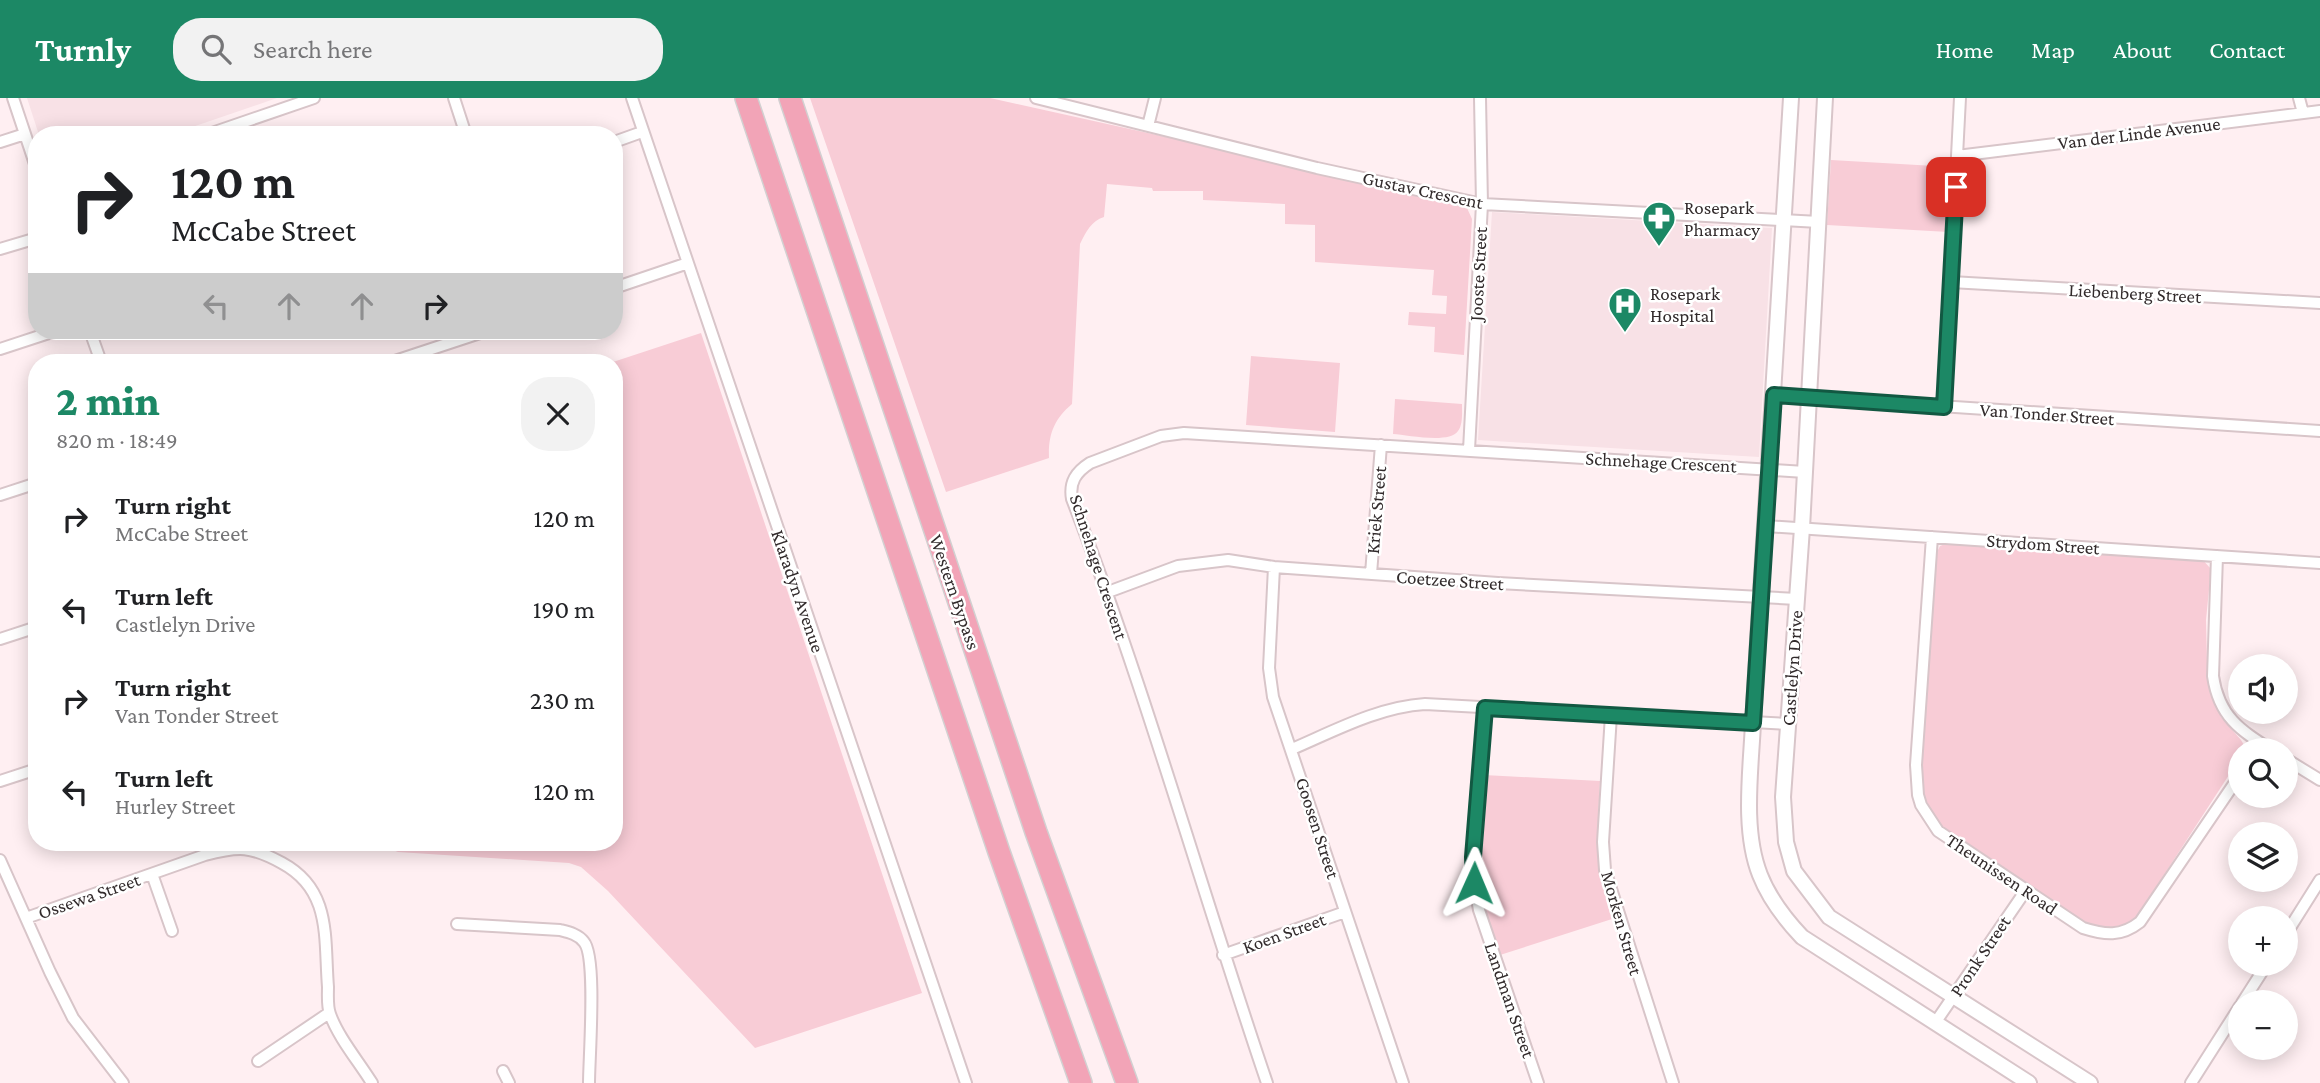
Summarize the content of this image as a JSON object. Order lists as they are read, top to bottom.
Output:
{
  "streets": {
    "highway": ["Western Bypass"],
    "street": [
      "Van der Linde Avenue",
      "Gustav Crescent",
      "Jooste Street",
      "Liebenberg Street",
      "Van Tonder Street",
      "Schnehage Crescent",
      "Kriek Street",
      "Strydom Street",
      "Coetzee Street",
      "Klaradyn Avenue",
      "Castlelyn Drive",
      "Goosen Street",
      "Theunissen Road",
      "Ossewa Street",
      "Morken Street",
      "Koen Street",
      "Pronk Street",
      "Landman Street"
    ]
  },
  "crossings": [
    ["Gustav Crescent", "Jooste Street"],
    ["Gustav Crescent", "Castlelyn Drive"],
    ["Jooste Street", "Schnehage Crescent"],
    ["Van Tonder Street", "Castlelyn Drive"],
    ["Schnehage Crescent", "Kriek Street"],
    ["Schnehage Crescent", "Coetzee Street"],
    ["Schnehage Crescent", "Castlelyn Drive"],
    ["Schnehage Crescent", "Koen Street"],
    ["Kriek Street", "Coetzee Street"],
    ["Strydom Street", "Castlelyn Drive"],
    ["Strydom Street", "Theunissen Road"],
    ["Coetzee Street", "Castlelyn Drive"],
    ["Coetzee Street", "Goosen Street"],
    ["Castlelyn Drive", "Pronk Street"],
    ["Goosen Street", "Koen Street"],
    ["Theunissen Road", "Pronk Street"]
  ],
  "places": {
    "pharmacy": ["Rosepark Pharmacy"],
    "hospital": ["Rosepark Hospital"]
  },
  "page": {
    "header": "Turnly",
    "search": "Search here",
    "nav": [
      "Home",
      "Map",
      "About",
      "Contact"
    ],
    "turn": ["120 m", "McCabe Street"],
    "heading": ["2 min", "820 m · 18:49"],
    "list": [
      {
        "name": "Turn right",
        "note": "McCabe Street",
        "value": "120 m"
      },
      {
        "name": "Turn left",
        "note": "Castlelyn Drive",
        "value": "190 m"
      },
      {
        "name": "Turn right",
        "note": "Van Tonder Street",
        "value": "230 m"
      },
      {
        "name": "Turn left",
        "note": "Hurley Street",
        "value": "120 m"
      }
    ],
    "map_buttons": ["+", "−"]
  }
}
